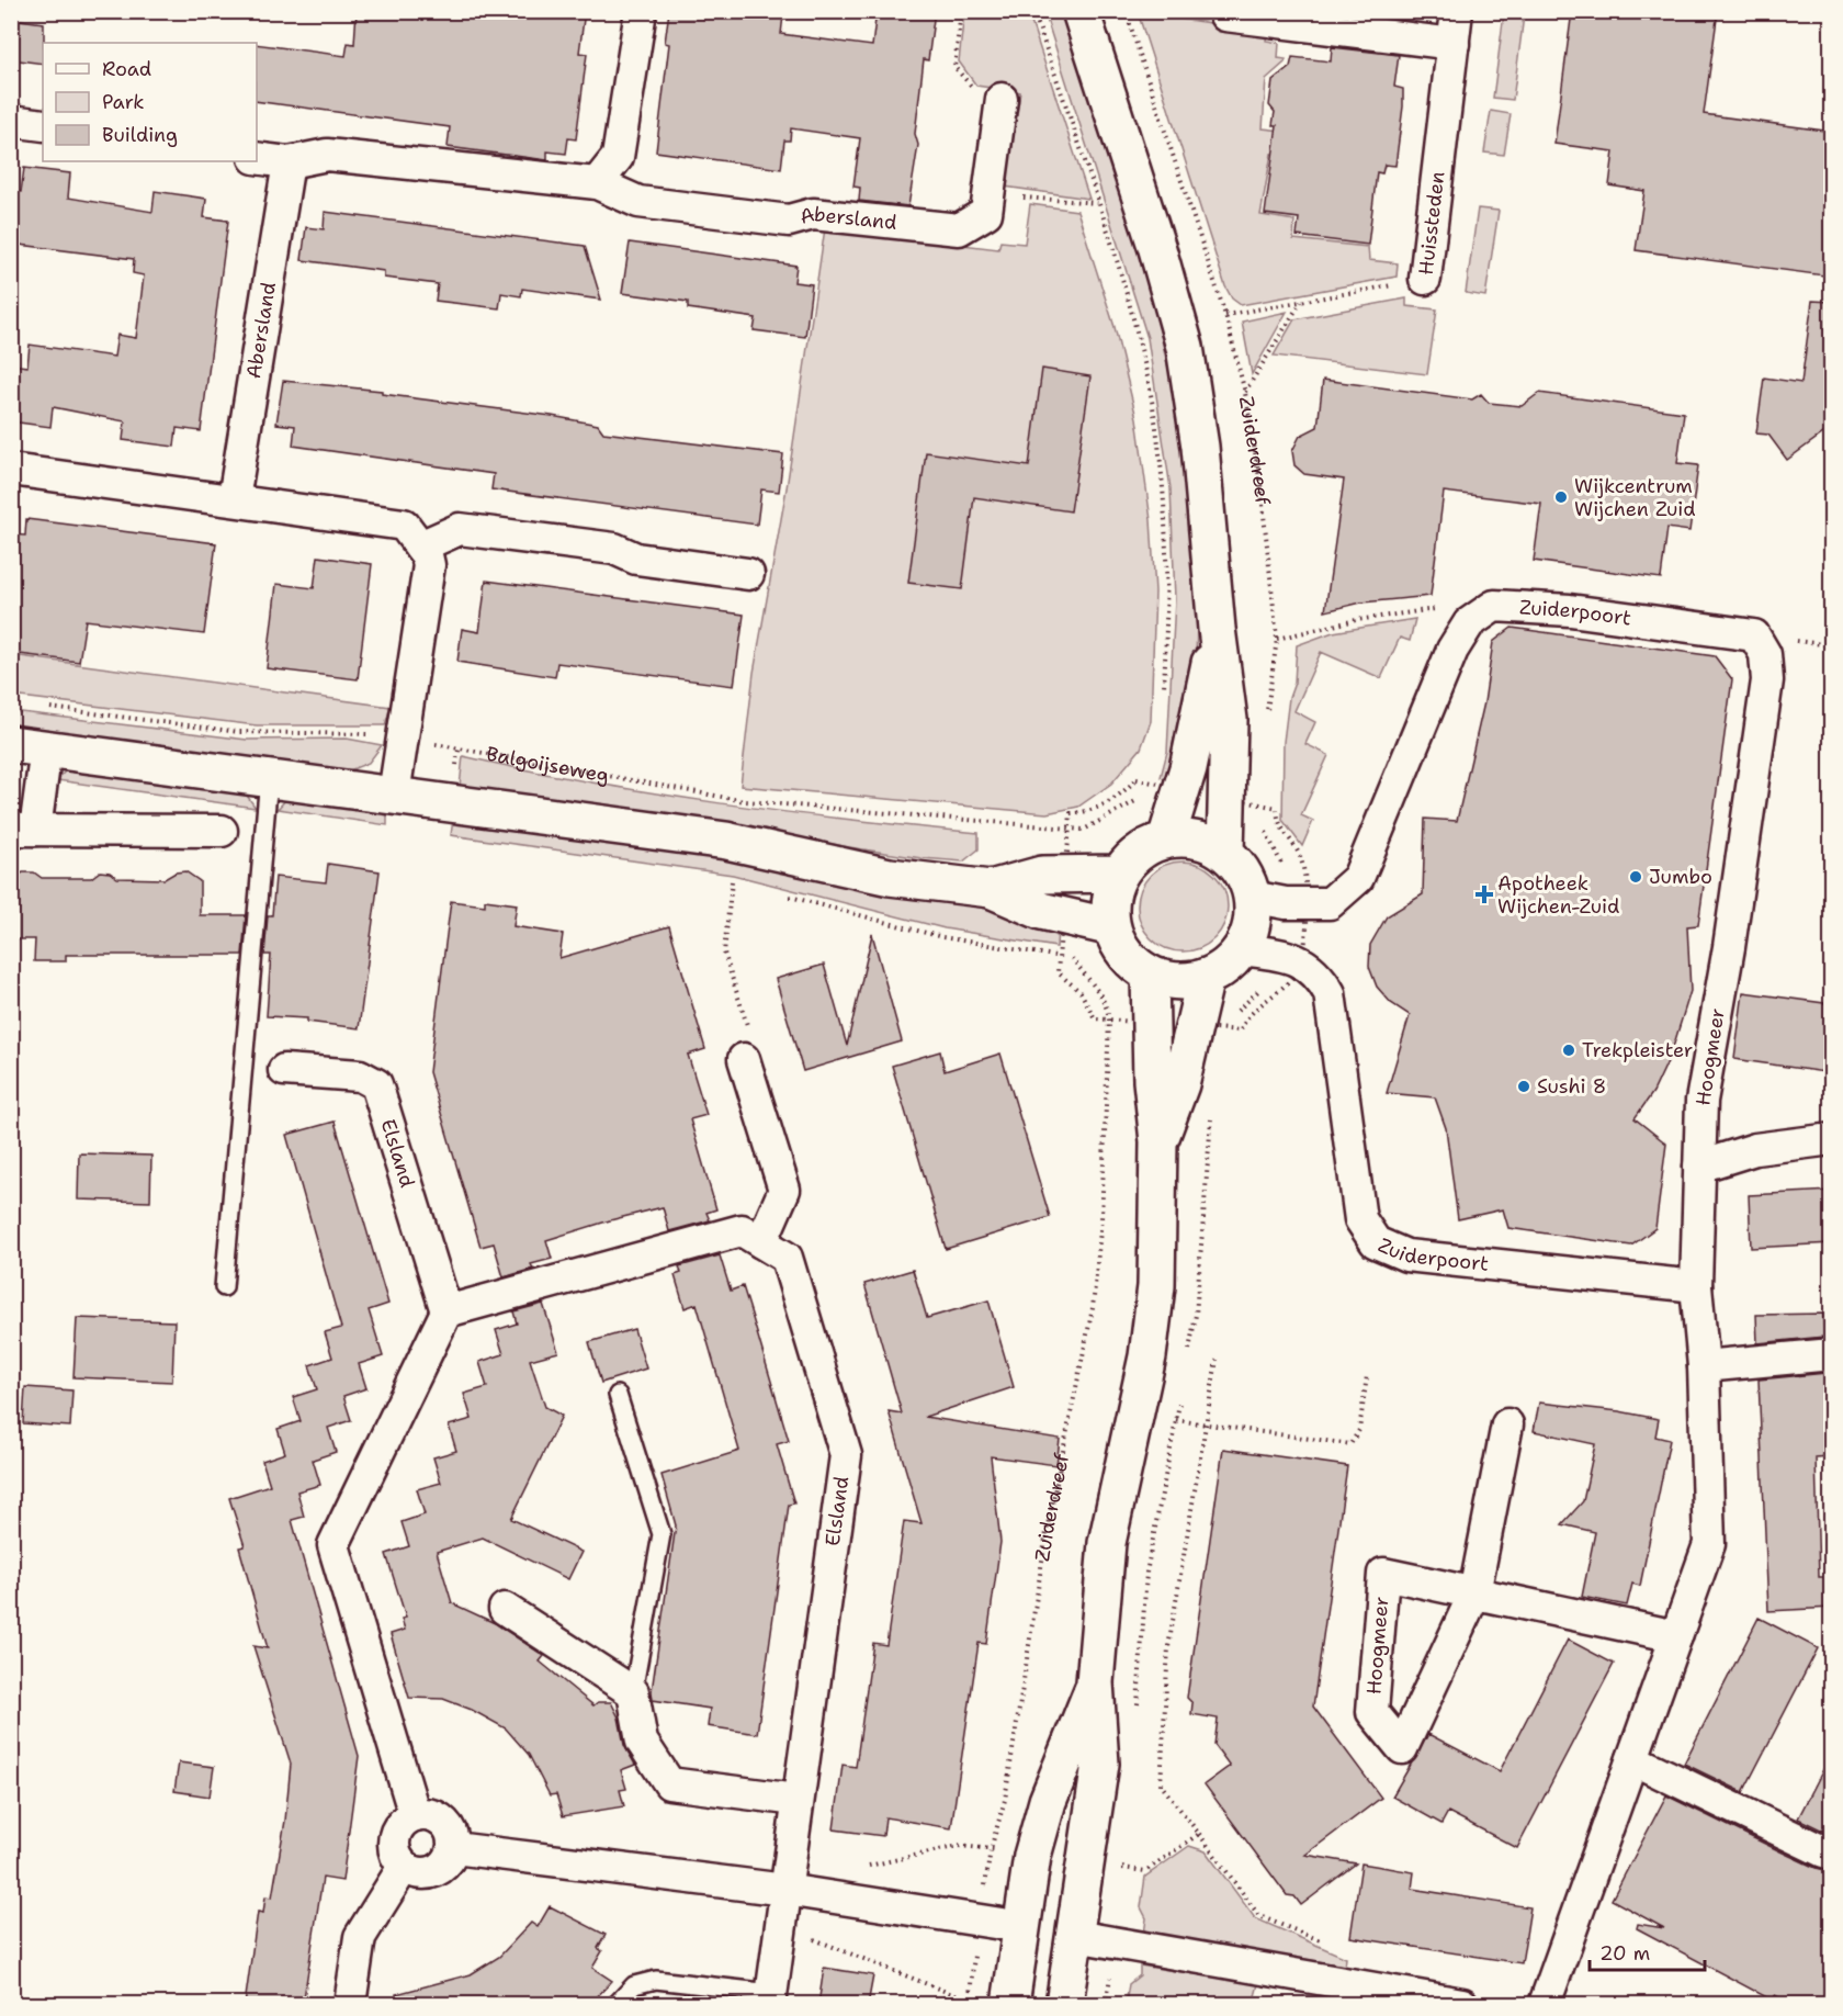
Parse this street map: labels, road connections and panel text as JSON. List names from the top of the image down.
{
  "streets": {
    "street": [
      "Huissteden",
      "Abersland",
      "Zuiderpoort",
      "Hoogmeer",
      "Elsland"
    ],
    "path": ["Zuiderdreef", "Balgoijseweg"]
  },
  "crossings": [
    ["Huissteden", "Zuiderdreef"],
    ["Zuiderpoort", "Hoogmeer"]
  ],
  "places": {
    "other": [
      "Wijkcentrum Wijchen Zuid",
      "Jumbo",
      "Trekpleister",
      "Sushi 8"
    ],
    "health": ["Apotheek Wijchen-Zuid"]
  },
  "legend": ["Road", "Park", "Building"],
  "scale_bar": "20 m"
}
